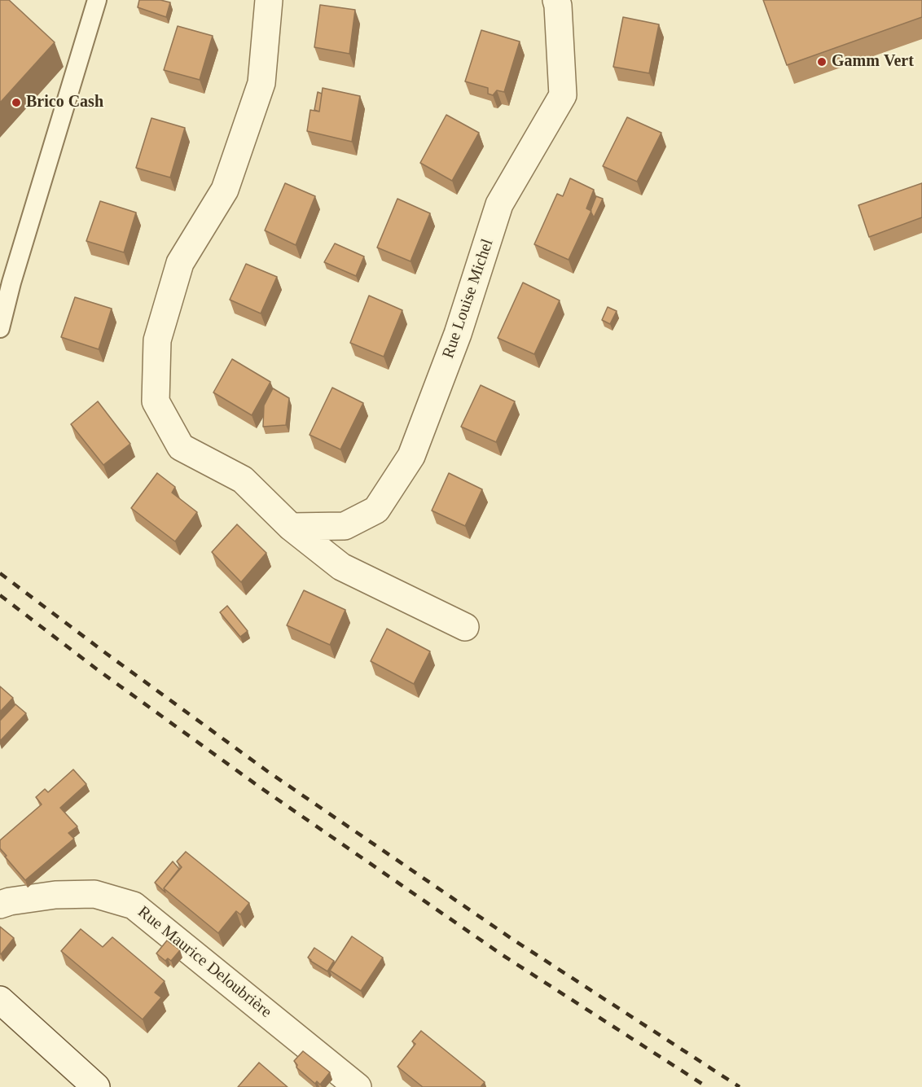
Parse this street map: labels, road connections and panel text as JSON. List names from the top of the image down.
{
  "streets": {
    "street": ["Rue Louise Michel", "Rue Maurice Deloubrière"]
  },
  "places": ["Gamm Vert", "Brico Cash"]
}
